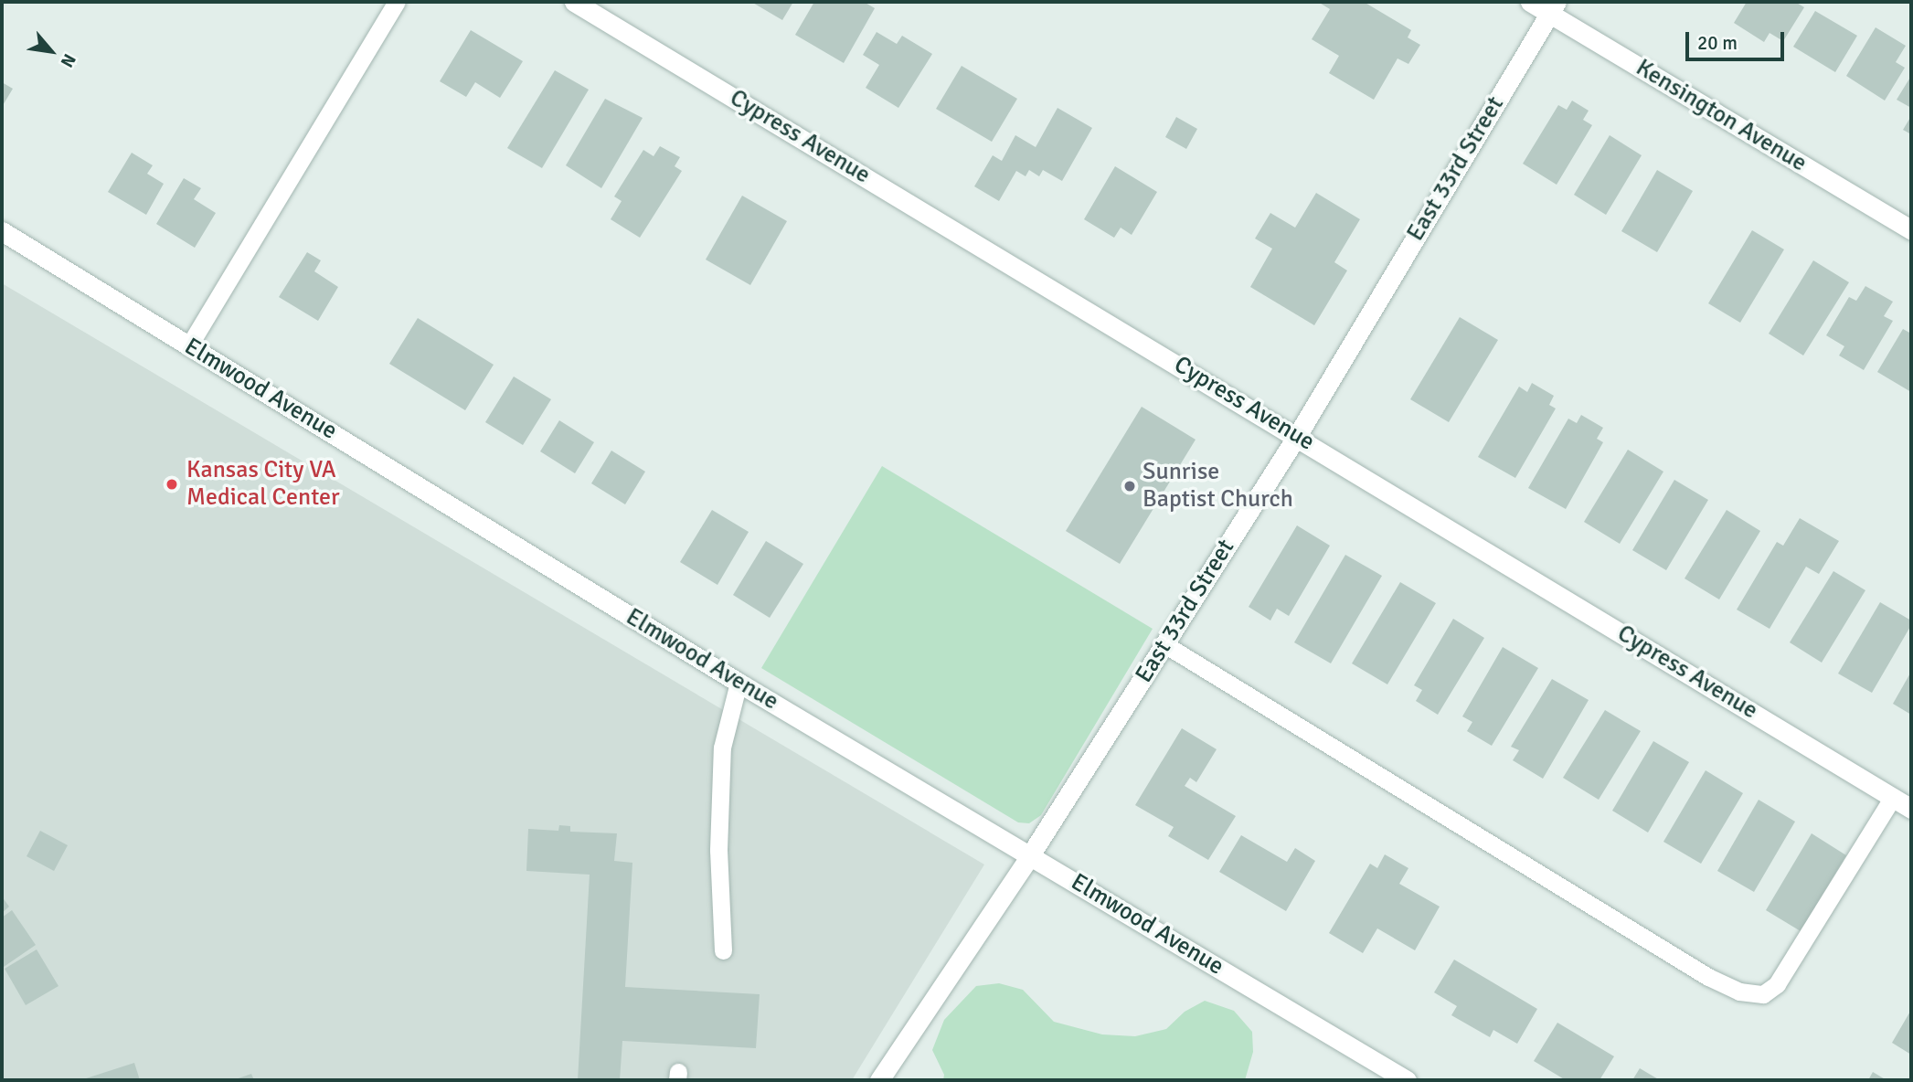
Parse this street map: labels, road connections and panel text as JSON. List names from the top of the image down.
{
  "streets": {
    "street": [
      "Kensington Avenue",
      "Cypress Avenue",
      "East 33rd Street",
      "Elmwood Avenue"
    ]
  },
  "crossings": [
    ["Kensington Avenue", "East 33rd Street"],
    ["Cypress Avenue", "East 33rd Street"],
    ["East 33rd Street", "Elmwood Avenue"]
  ],
  "places": ["Kansas City VA Medical Center", "Sunrise Baptist Church"],
  "scale_bar": "20 m",
  "north": "bottom right"
}
